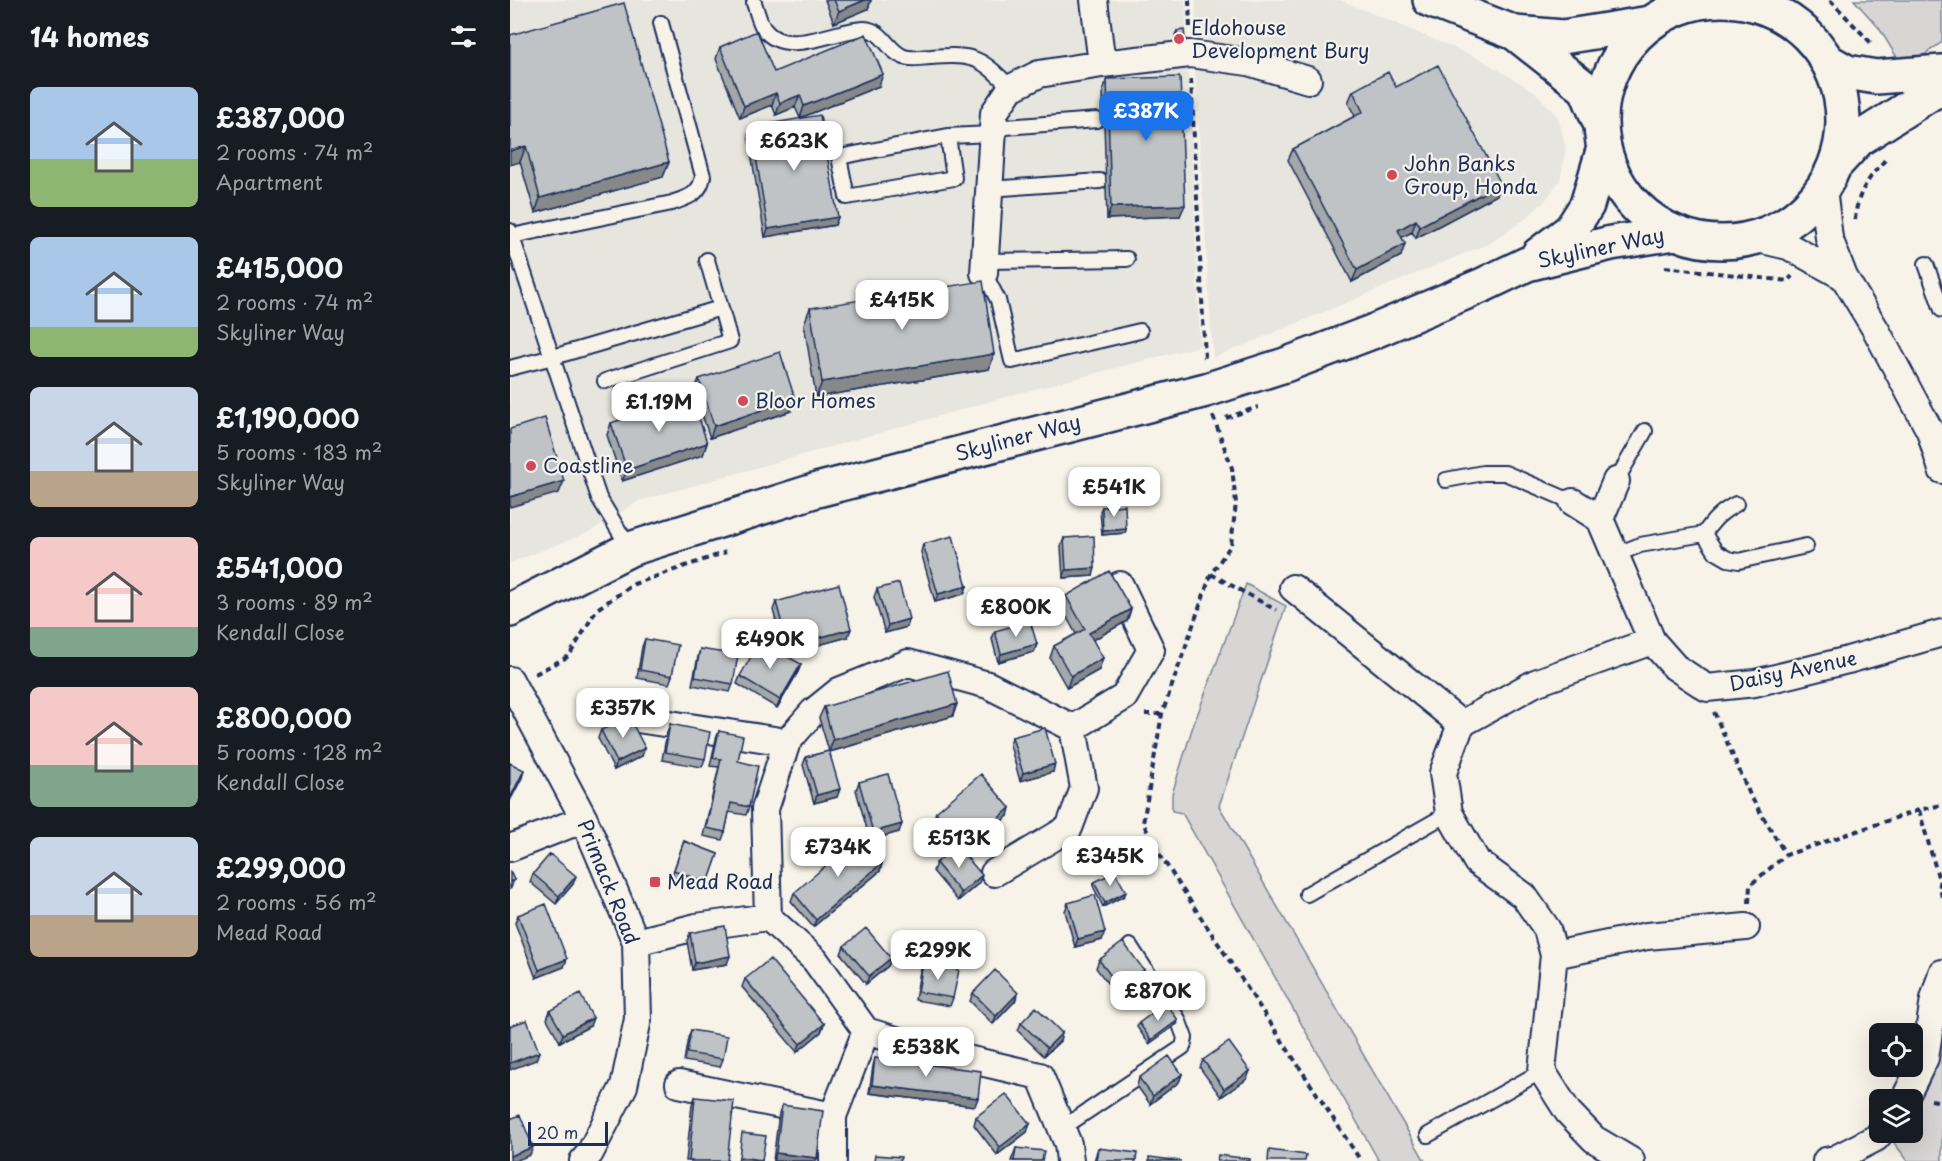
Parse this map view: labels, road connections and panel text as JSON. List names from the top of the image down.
{
  "streets": {
    "street": ["Skyliner Way", "Daisy Avenue", "Primack Road"]
  },
  "places": {
    "other": [
      "Eldohouse Development Bury",
      "John Banks Group, Honda",
      "Bloor Homes",
      "Coastline"
    ],
    "transit": ["Mead Road"]
  },
  "scale_bar": "20 m",
  "page": {
    "heading": "14 homes",
    "list": [
      {
        "name": "£387,000",
        "note": "2 rooms · 74 m² · Apartment"
      },
      {
        "name": "£415,000",
        "note": "2 rooms · 74 m² · Skyliner Way"
      },
      {
        "name": "£1,190,000",
        "note": "5 rooms · 183 m² · Skyliner Way"
      },
      {
        "name": "£541,000",
        "note": "3 rooms · 89 m² · Kendall Close"
      },
      {
        "name": "£800,000",
        "note": "5 rooms · 128 m² · Kendall Close"
      },
      {
        "name": "£299,000",
        "note": "2 rooms · 56 m² · Mead Road"
      }
    ],
    "price": [
      "£387K",
      "£623K",
      "£415K",
      "£1.19M",
      "£541K",
      "£800K",
      "£490K",
      "£357K",
      "£513K",
      "£734K",
      "£345K",
      "£299K",
      "£870K",
      "£538K"
    ],
    "scale": "20 m"
  }
}
